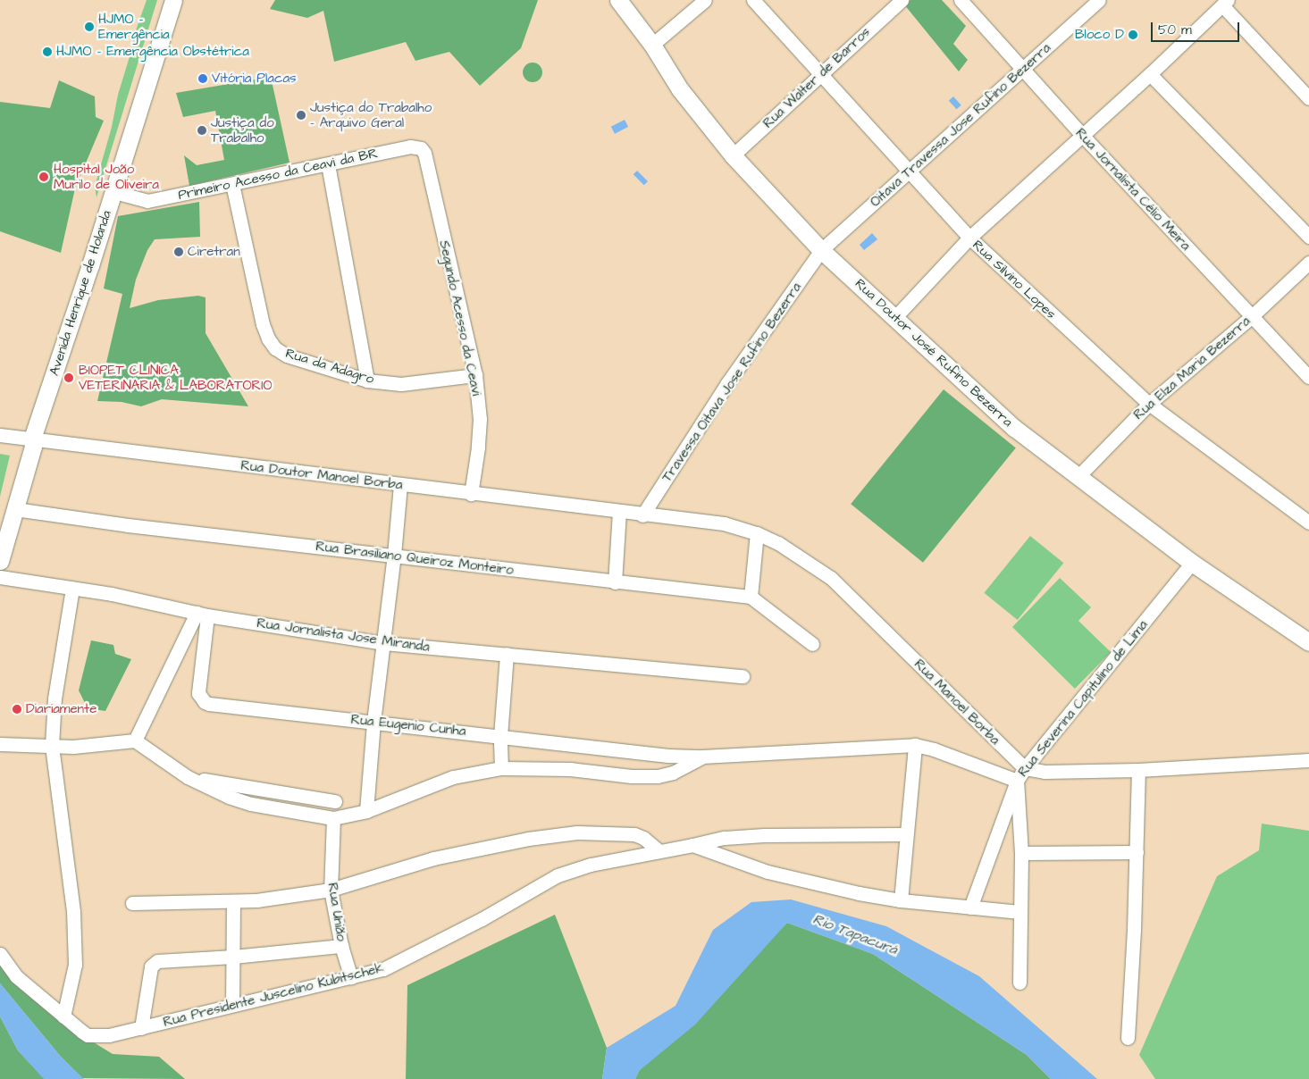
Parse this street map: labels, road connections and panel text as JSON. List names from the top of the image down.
{
  "streets": {
    "main road": ["Avenida Henrique de Holanda", "Rua Doutor José Rufino Bezerra"],
    "street": [
      "Rua Walter de Barros",
      "Oitava Travessa Jose Rufino Bezerra",
      "Primeiro Acesso da Ceavi da BR",
      "Rua Jornalista Célio Meira",
      "Rua Silvino Lopes",
      "Segundo Acesso da Ceavi",
      "Rua da Adagro",
      "Rua Elza Maria Bezerra",
      "Travessa Oitava Jose Rufino Bezerra",
      "Rua Doutor Manoel Borba",
      "Rua Brasiliano Queiroz Monteiro",
      "Rua Jornalista Jose Miranda",
      "Rua Severina Capitulino de Lima",
      "Rua Manoel Borba",
      "Rua Eugenio Cunha",
      "Rua União",
      "Rua Presidente Juscelino Kubitschek"
    ]
  },
  "crossings": [
    ["Rua Walter de Barros", "Rua Silvino Lopes"],
    ["Rua Walter de Barros", "Rua Doutor José Rufino Bezerra"],
    ["Oitava Travessa Jose Rufino Bezerra", "Rua Jornalista Célio Meira"],
    ["Oitava Travessa Jose Rufino Bezerra", "Rua Silvino Lopes"],
    ["Oitava Travessa Jose Rufino Bezerra", "Rua Doutor José Rufino Bezerra"],
    ["Oitava Travessa Jose Rufino Bezerra", "Travessa Oitava Jose Rufino Bezerra"],
    ["Primeiro Acesso da Ceavi da BR", "Avenida Henrique de Holanda"],
    ["Primeiro Acesso da Ceavi da BR", "Segundo Acesso da Ceavi"],
    ["Primeiro Acesso da Ceavi da BR", "Rua da Adagro"],
    ["Rua Jornalista Célio Meira", "Rua Elza Maria Bezerra"],
    ["Rua Silvino Lopes", "Rua Elza Maria Bezerra"],
    ["Avenida Henrique de Holanda", "Rua Doutor Manoel Borba"],
    ["Avenida Henrique de Holanda", "Rua Brasiliano Queiroz Monteiro"],
    ["Segundo Acesso da Ceavi", "Rua da Adagro"],
    ["Segundo Acesso da Ceavi", "Rua Doutor Manoel Borba"],
    ["Rua Doutor José Rufino Bezerra", "Rua Elza Maria Bezerra"],
    ["Rua Doutor José Rufino Bezerra", "Travessa Oitava Jose Rufino Bezerra"],
    ["Rua Doutor José Rufino Bezerra", "Rua Severina Capitulino de Lima"],
    ["Travessa Oitava Jose Rufino Bezerra", "Rua Doutor Manoel Borba"],
    ["Travessa Oitava Jose Rufino Bezerra", "Rua Manoel Borba"],
    ["Rua Doutor Manoel Borba", "Rua Manoel Borba"],
    ["Rua Jornalista Jose Miranda", "Rua Eugenio Cunha"],
    ["Rua Severina Capitulino de Lima", "Rua Manoel Borba"],
    ["Rua Severina Capitulino de Lima", "Rua Eugenio Cunha"],
    ["Rua União", "Rua Presidente Juscelino Kubitschek"]
  ],
  "water": ["Rio Tapacurá"],
  "places": [
    "HJMO - Emergência",
    "Bloco D",
    "HJMO - Emergência Obstétrica",
    "Vitória Placas",
    "Justiça do Trabalho - Arquivo Geral",
    "Justiça do Trabalho",
    "Hospital João Murilo de Oliveira",
    "Ciretran",
    "BIOPET CLINICA VETERINARIA & LABORATORIO",
    "Diariamente"
  ],
  "scale_bar": "50 m"
}
